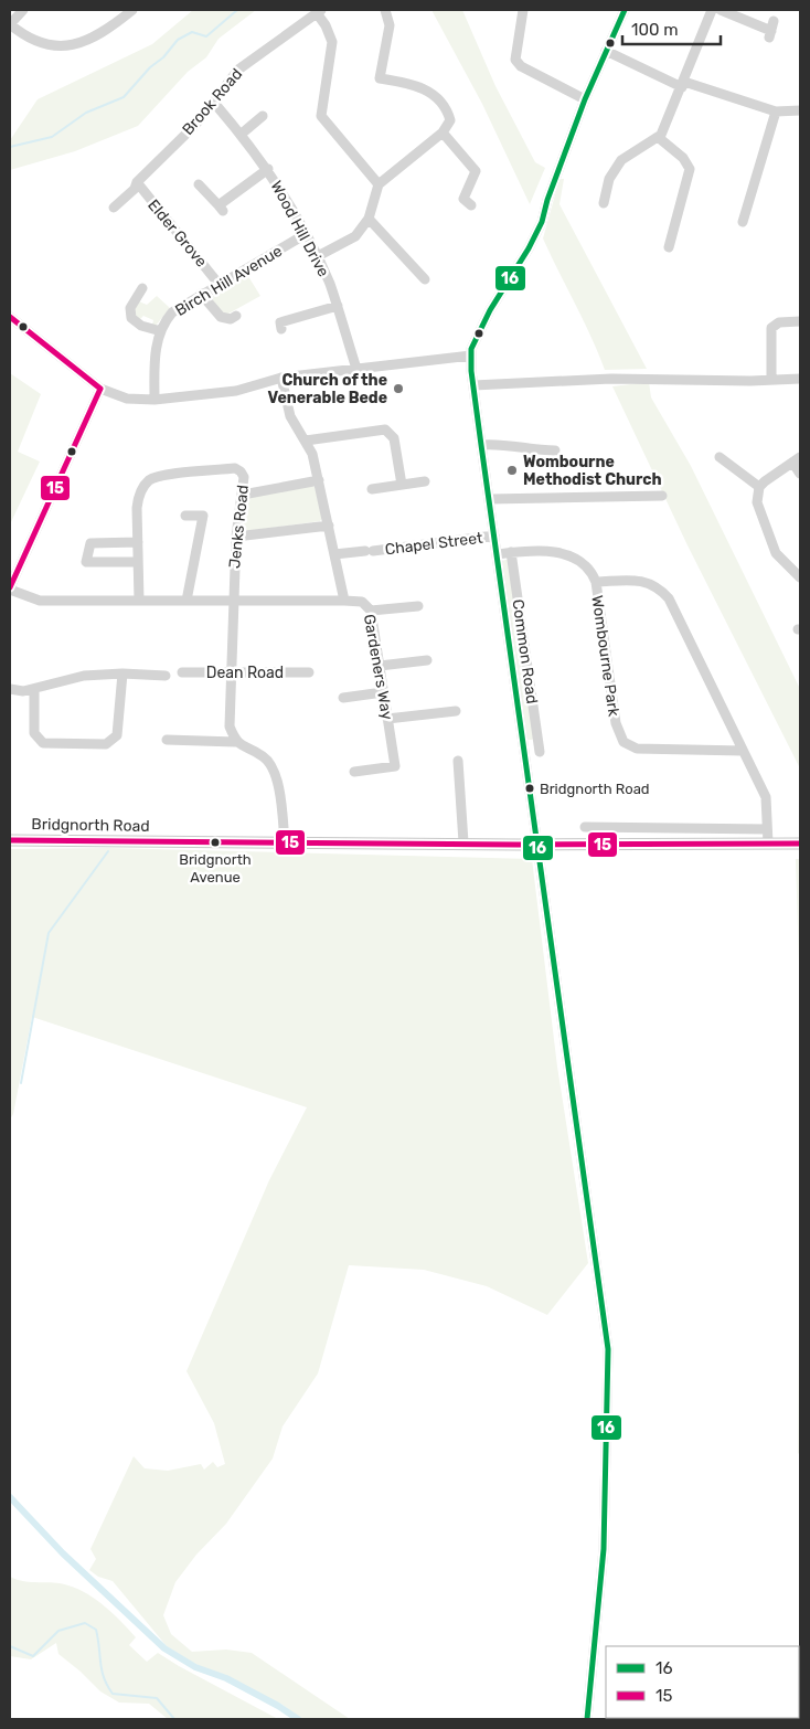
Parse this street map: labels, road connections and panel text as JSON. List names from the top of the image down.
{
  "streets": {
    "main road": ["Bridgnorth Road"],
    "street": [
      "Brook Road",
      "Wood Hill Drive",
      "Elder Grove",
      "Birch Hill Avenue",
      "Jenks Road",
      "Chapel Street",
      "Common Road",
      "Wombourne Park",
      "Gardeners Way",
      "Dean Road"
    ]
  },
  "crossings": [
    ["Brook Road", "Wood Hill Drive"],
    ["Brook Road", "Elder Grove"],
    ["Wood Hill Drive", "Birch Hill Avenue"],
    ["Elder Grove", "Birch Hill Avenue"],
    ["Chapel Street", "Common Road"],
    ["Chapel Street", "Gardeners Way"],
    ["Common Road", "Wombourne Park"],
    ["Common Road", "Bridgnorth Road"],
    ["Wombourne Park", "Bridgnorth Road"]
  ],
  "places": [
    "Church of the Venerable Bede",
    "Wombourne Methodist Church",
    "Bridgnorth Road",
    "Bridgnorth Avenue"
  ],
  "lines": ["transit line 16", "transit line 15"],
  "legend": ["16", "15"],
  "scale_bar": "100 m"
}
